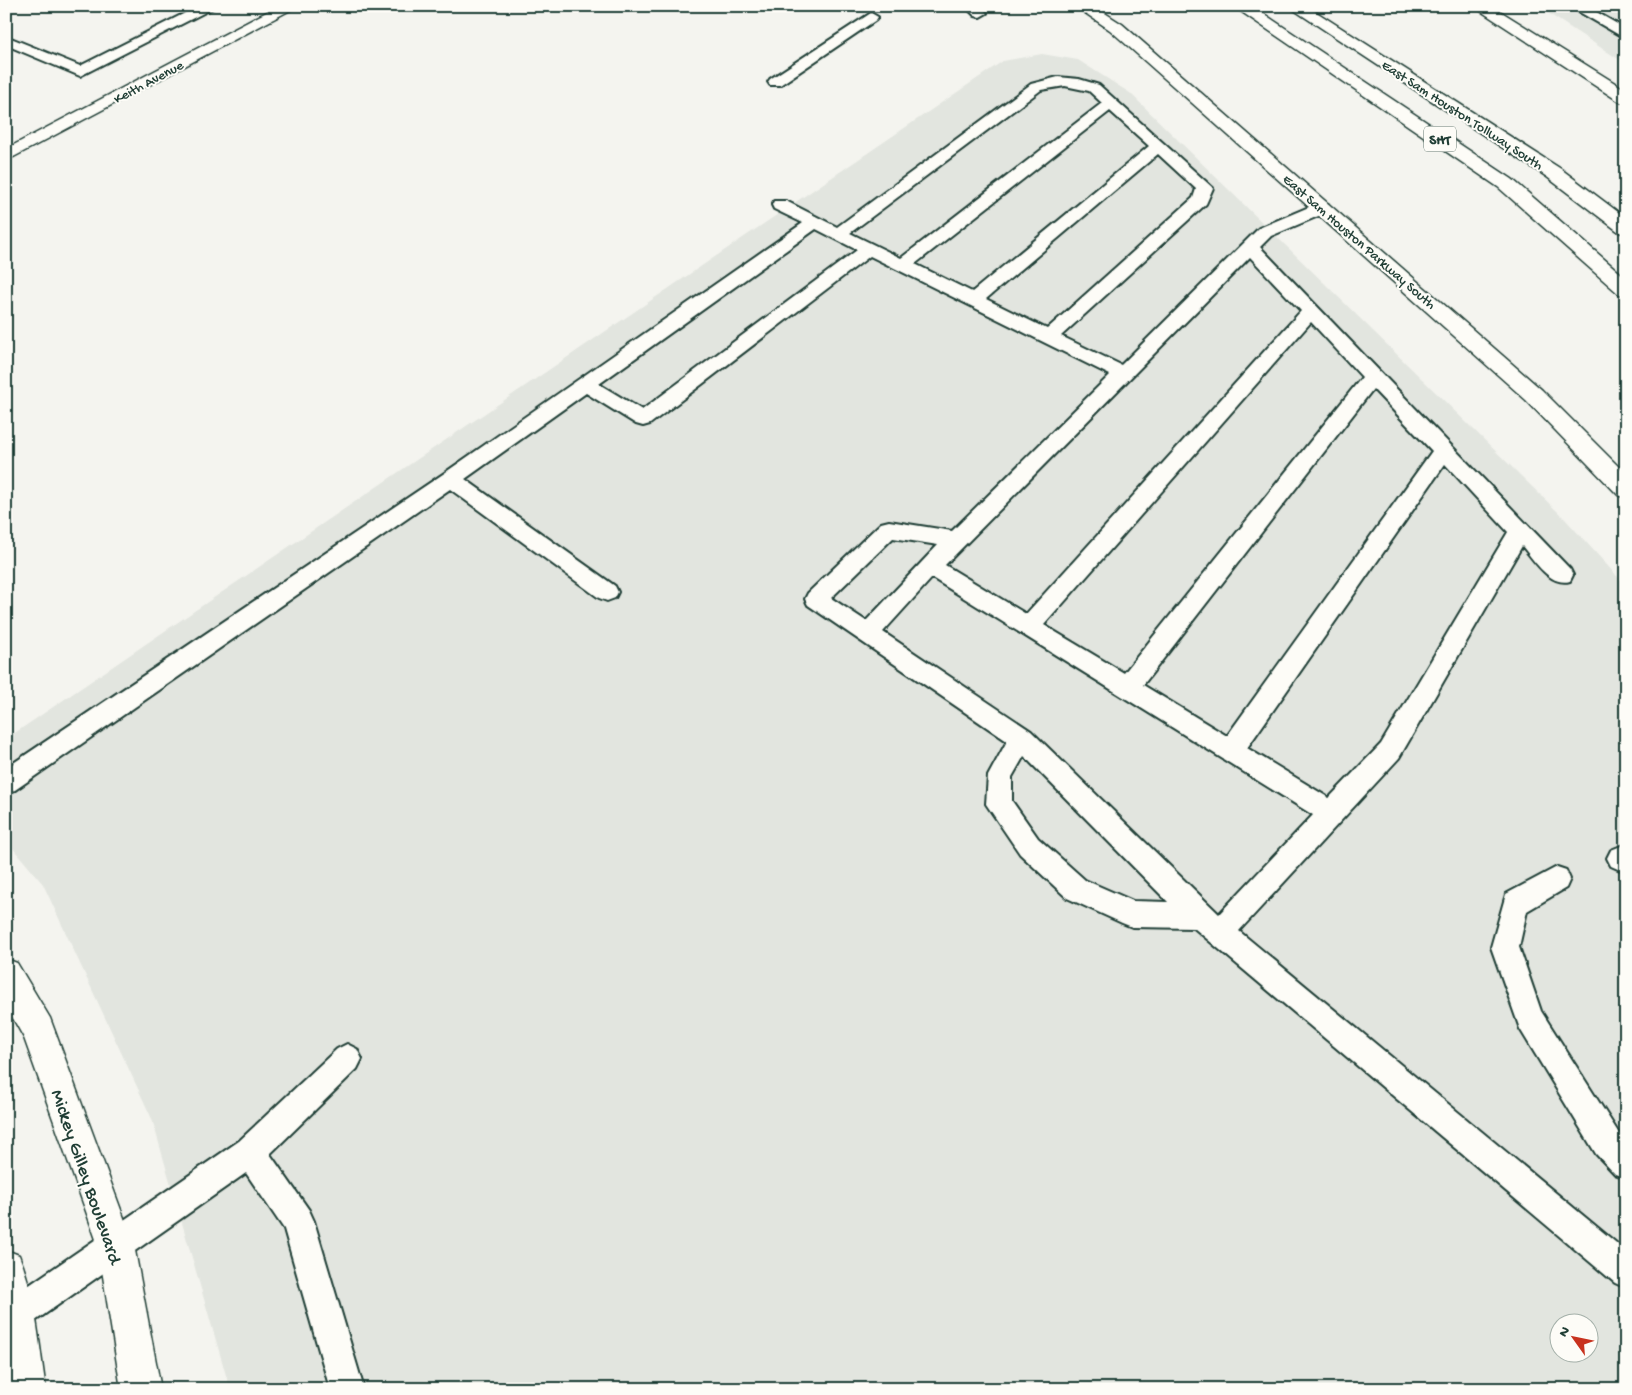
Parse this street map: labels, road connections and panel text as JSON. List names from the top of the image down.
{
  "streets": {
    "main road": [
      "Keith Avenue",
      "East Sam Houston Tollway South",
      "SHT",
      "East Sam Houston Parkway South",
      "Mickey Gilley Boulevard"
    ]
  },
  "north": "top left"
}
